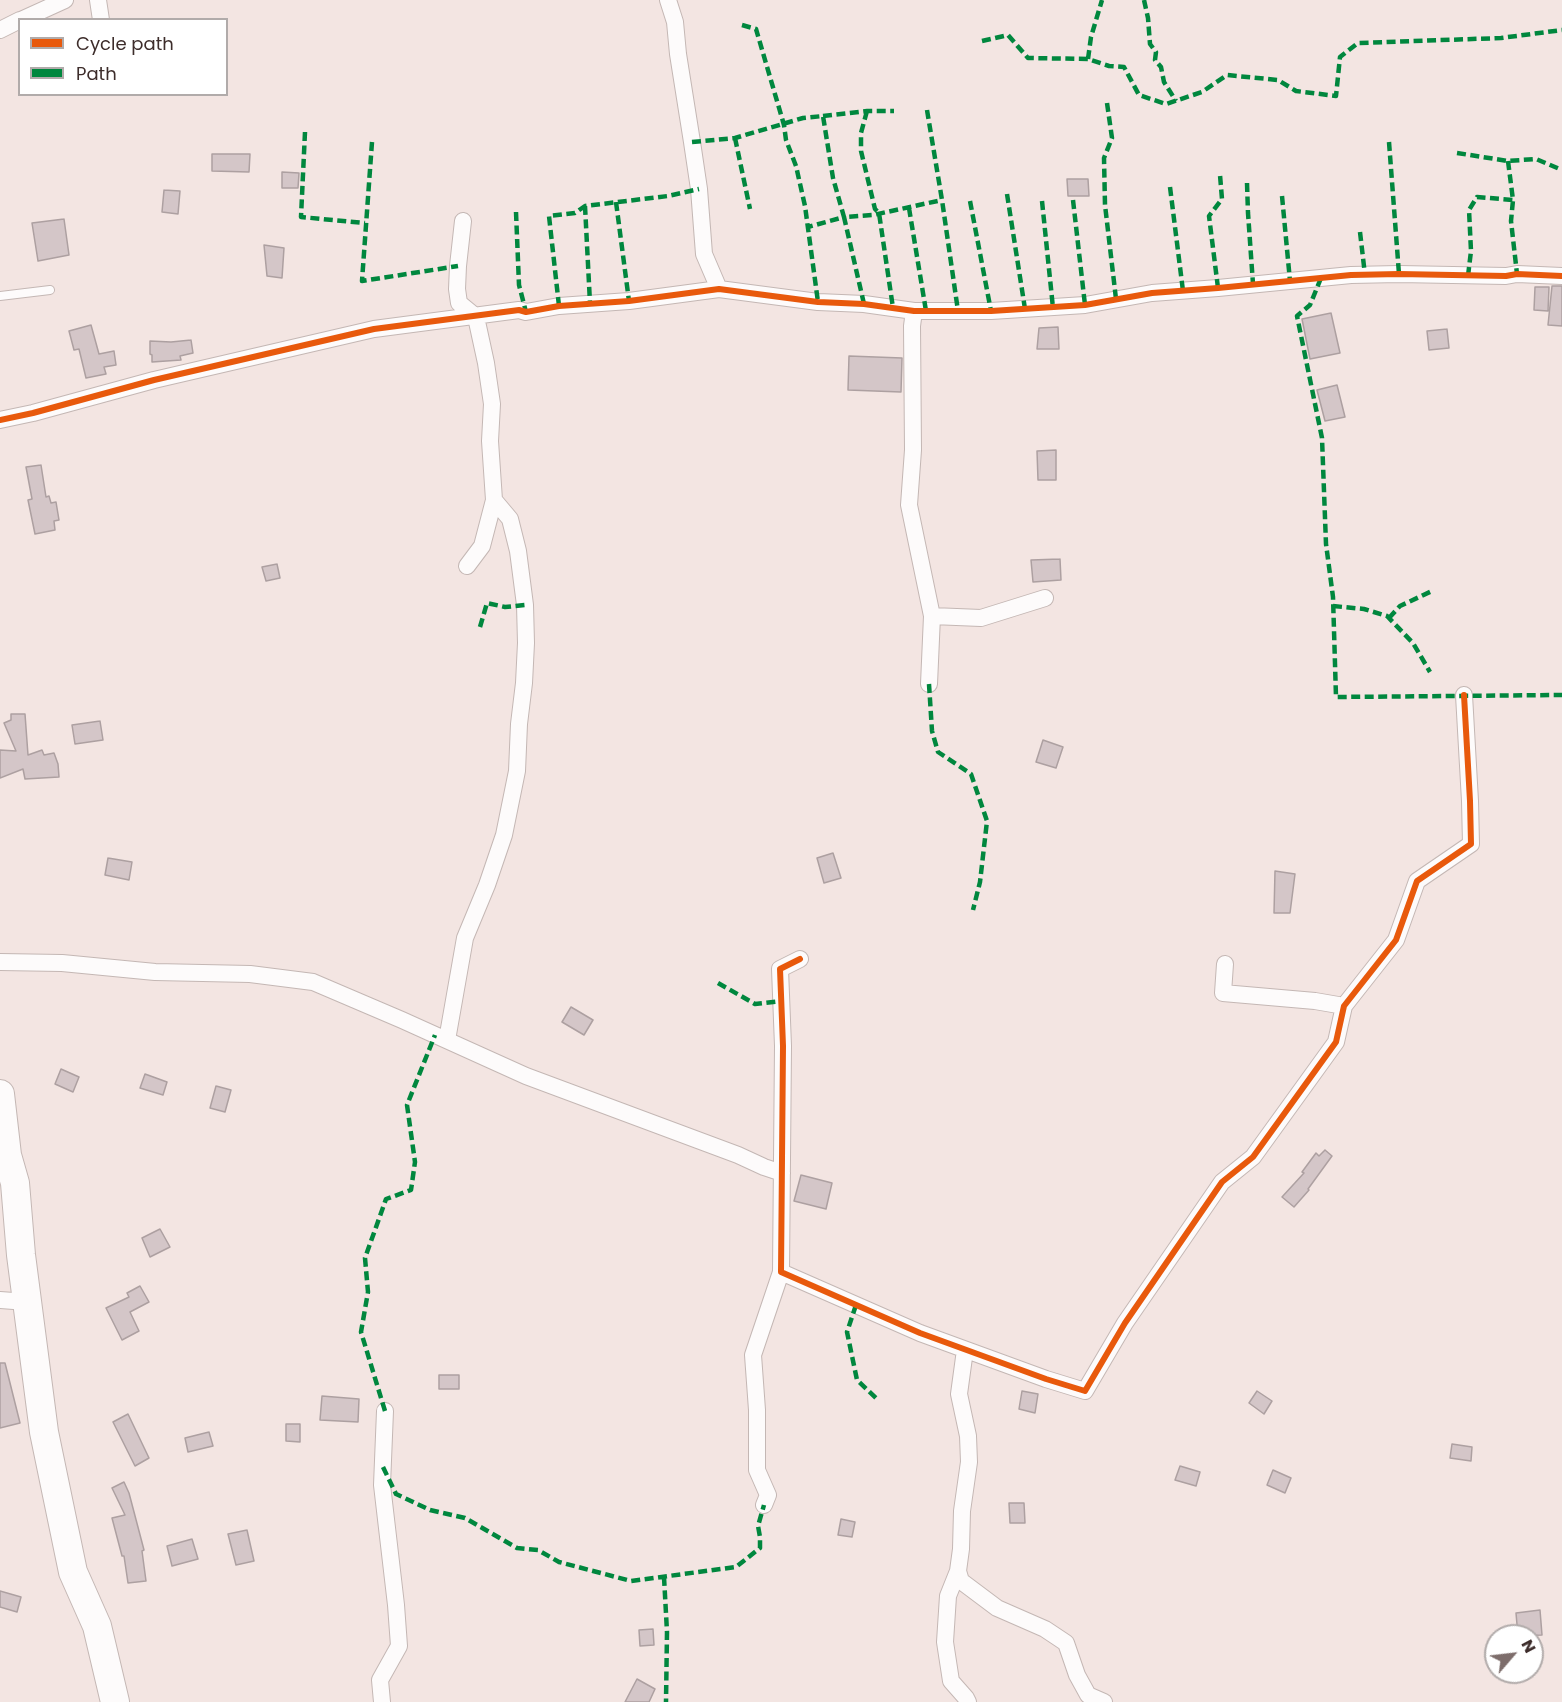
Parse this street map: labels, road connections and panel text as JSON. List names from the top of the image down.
{
  "legend": ["Cycle path", "Path"],
  "north": "top right"
}
